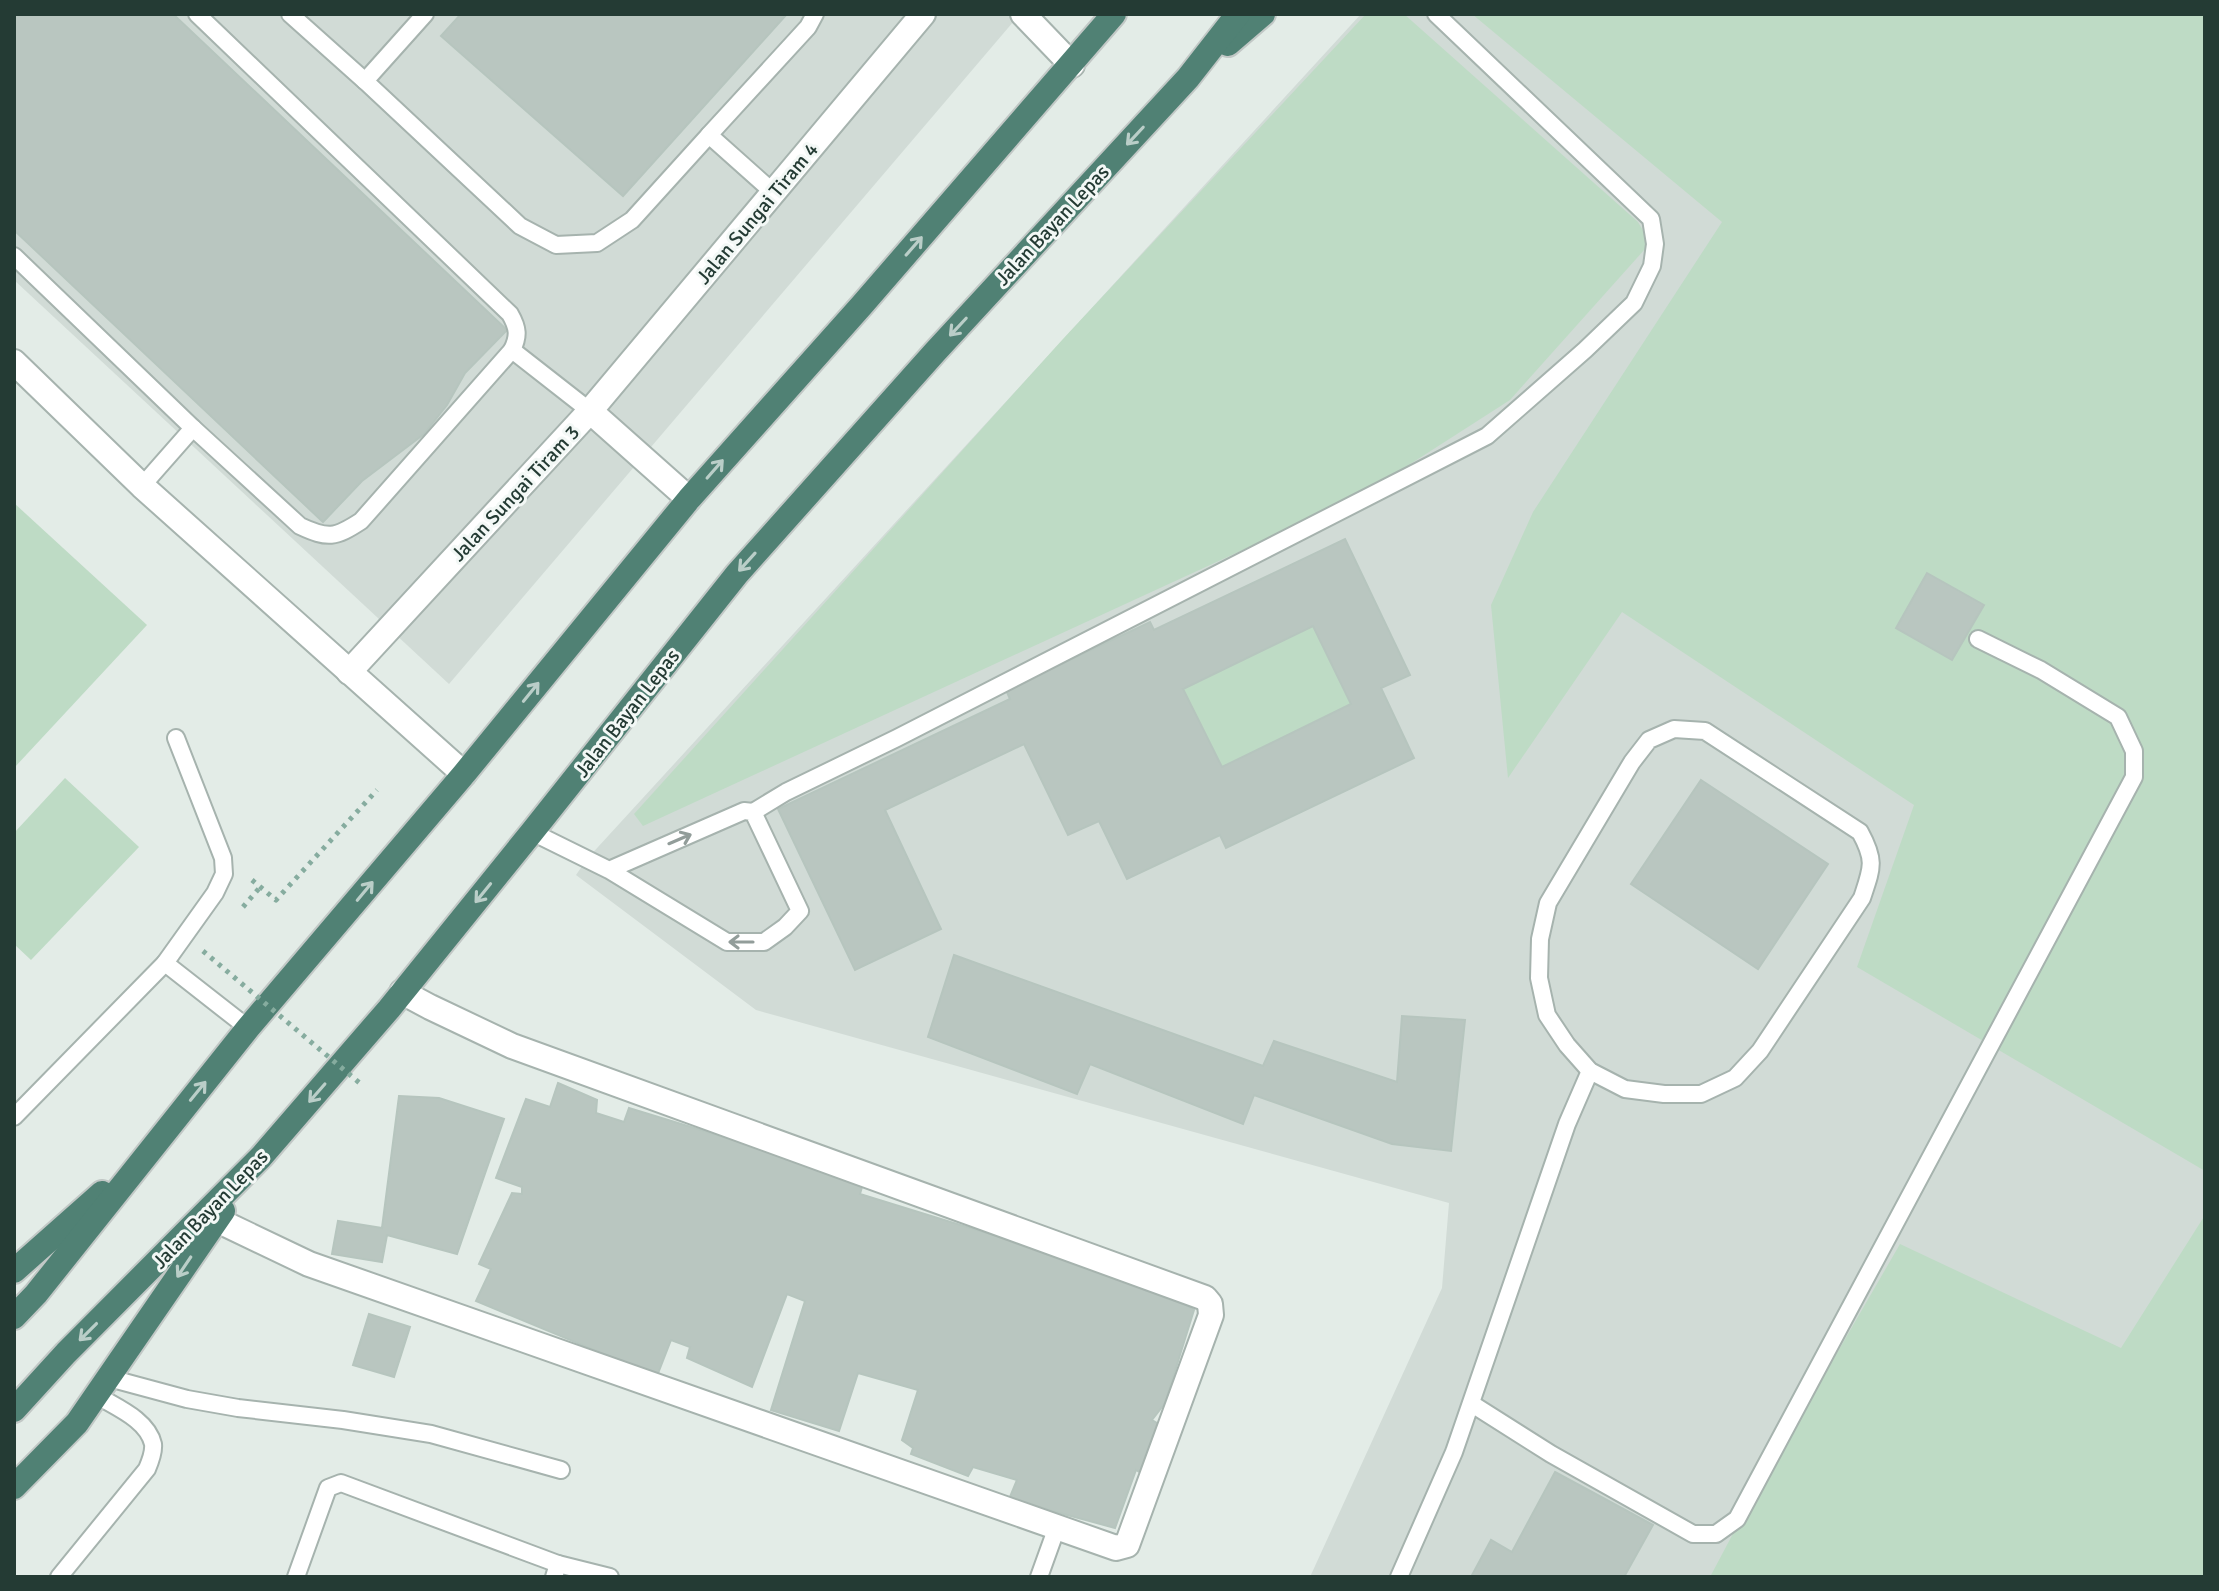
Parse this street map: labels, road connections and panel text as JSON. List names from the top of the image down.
{
  "streets": {
    "highway": ["Jalan Bayan Lepas"],
    "street": ["Jalan Sungai Tiram 4", "Jalan Sungai Tiram 3"]
  },
  "crossings": [
    ["Jalan Sungai Tiram 4", "Jalan Sungai Tiram 3"]
  ]
}
